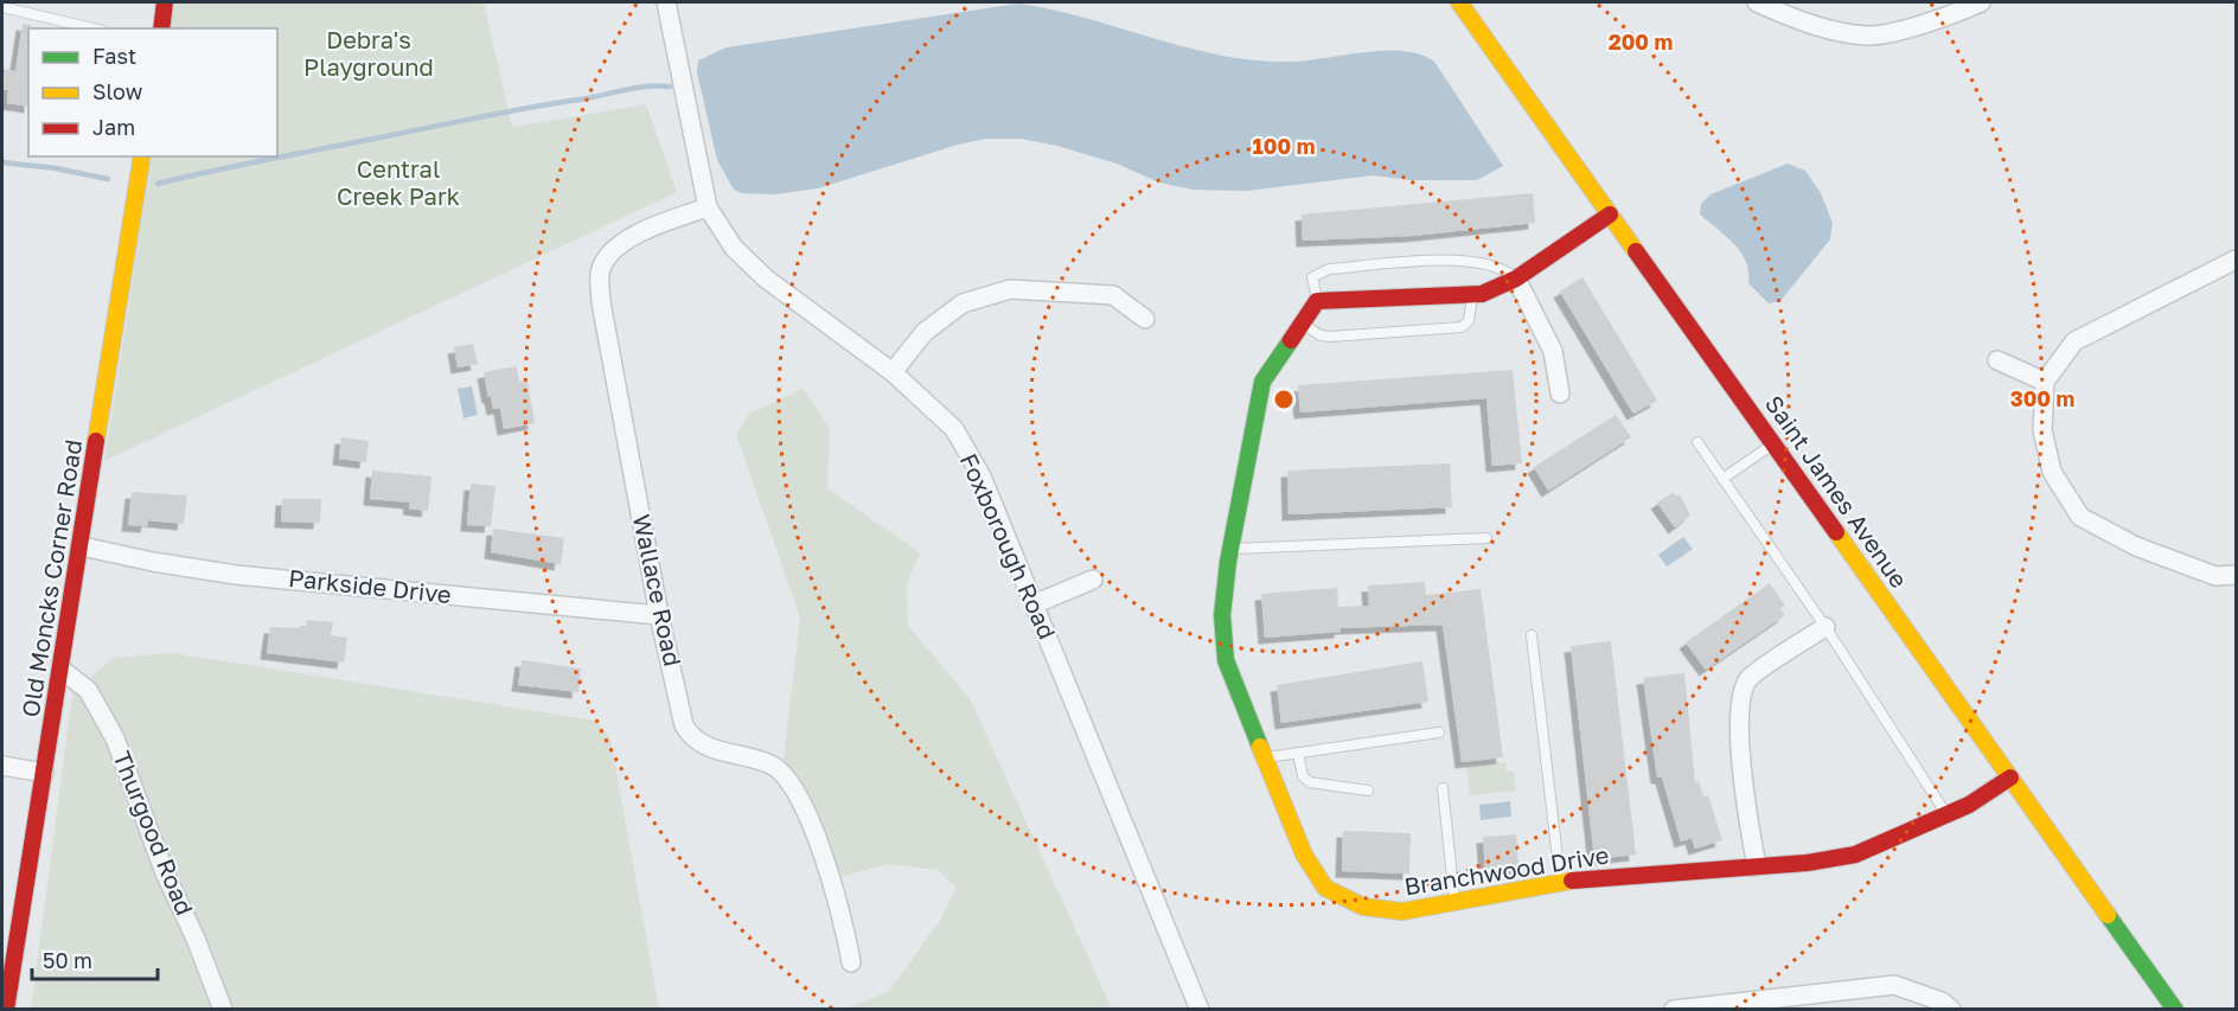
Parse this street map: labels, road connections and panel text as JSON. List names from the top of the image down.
{
  "streets": {
    "street": [
      "Saint James Avenue",
      "Foxborough Road",
      "Old Moncks Corner Road",
      "Parkside Drive",
      "Wallace Road",
      "Thurgood Road",
      "Branchwood Drive"
    ]
  },
  "crossings": [
    ["Saint James Avenue", "Branchwood Drive"],
    ["Foxborough Road", "Wallace Road"],
    ["Old Moncks Corner Road", "Parkside Drive"],
    ["Old Moncks Corner Road", "Thurgood Road"],
    ["Parkside Drive", "Wallace Road"]
  ],
  "parks": ["Debra's Playground", "Central Creek Park"],
  "legend": ["Fast", "Slow", "Jam"],
  "scale_bar": "50 m",
  "rings": ["200 m", "100 m", "300 m"]
}
